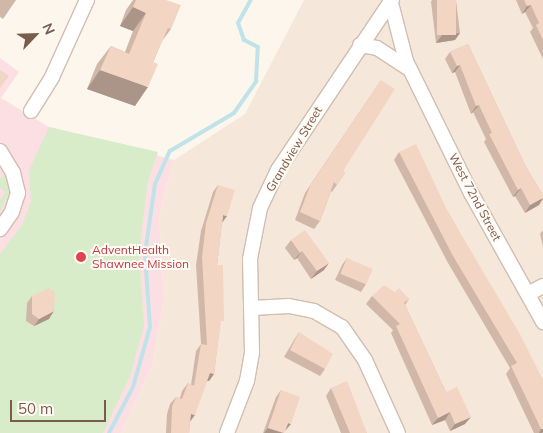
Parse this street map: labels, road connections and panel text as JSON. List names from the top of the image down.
{
  "streets": {
    "street": ["Grandview Street", "West 72nd Street"]
  },
  "crossings": [
    ["Grandview Street", "West 72nd Street"]
  ],
  "places": ["AdventHealth Shawnee Mission"],
  "scale_bar": "50 m",
  "north": "top right"
}
